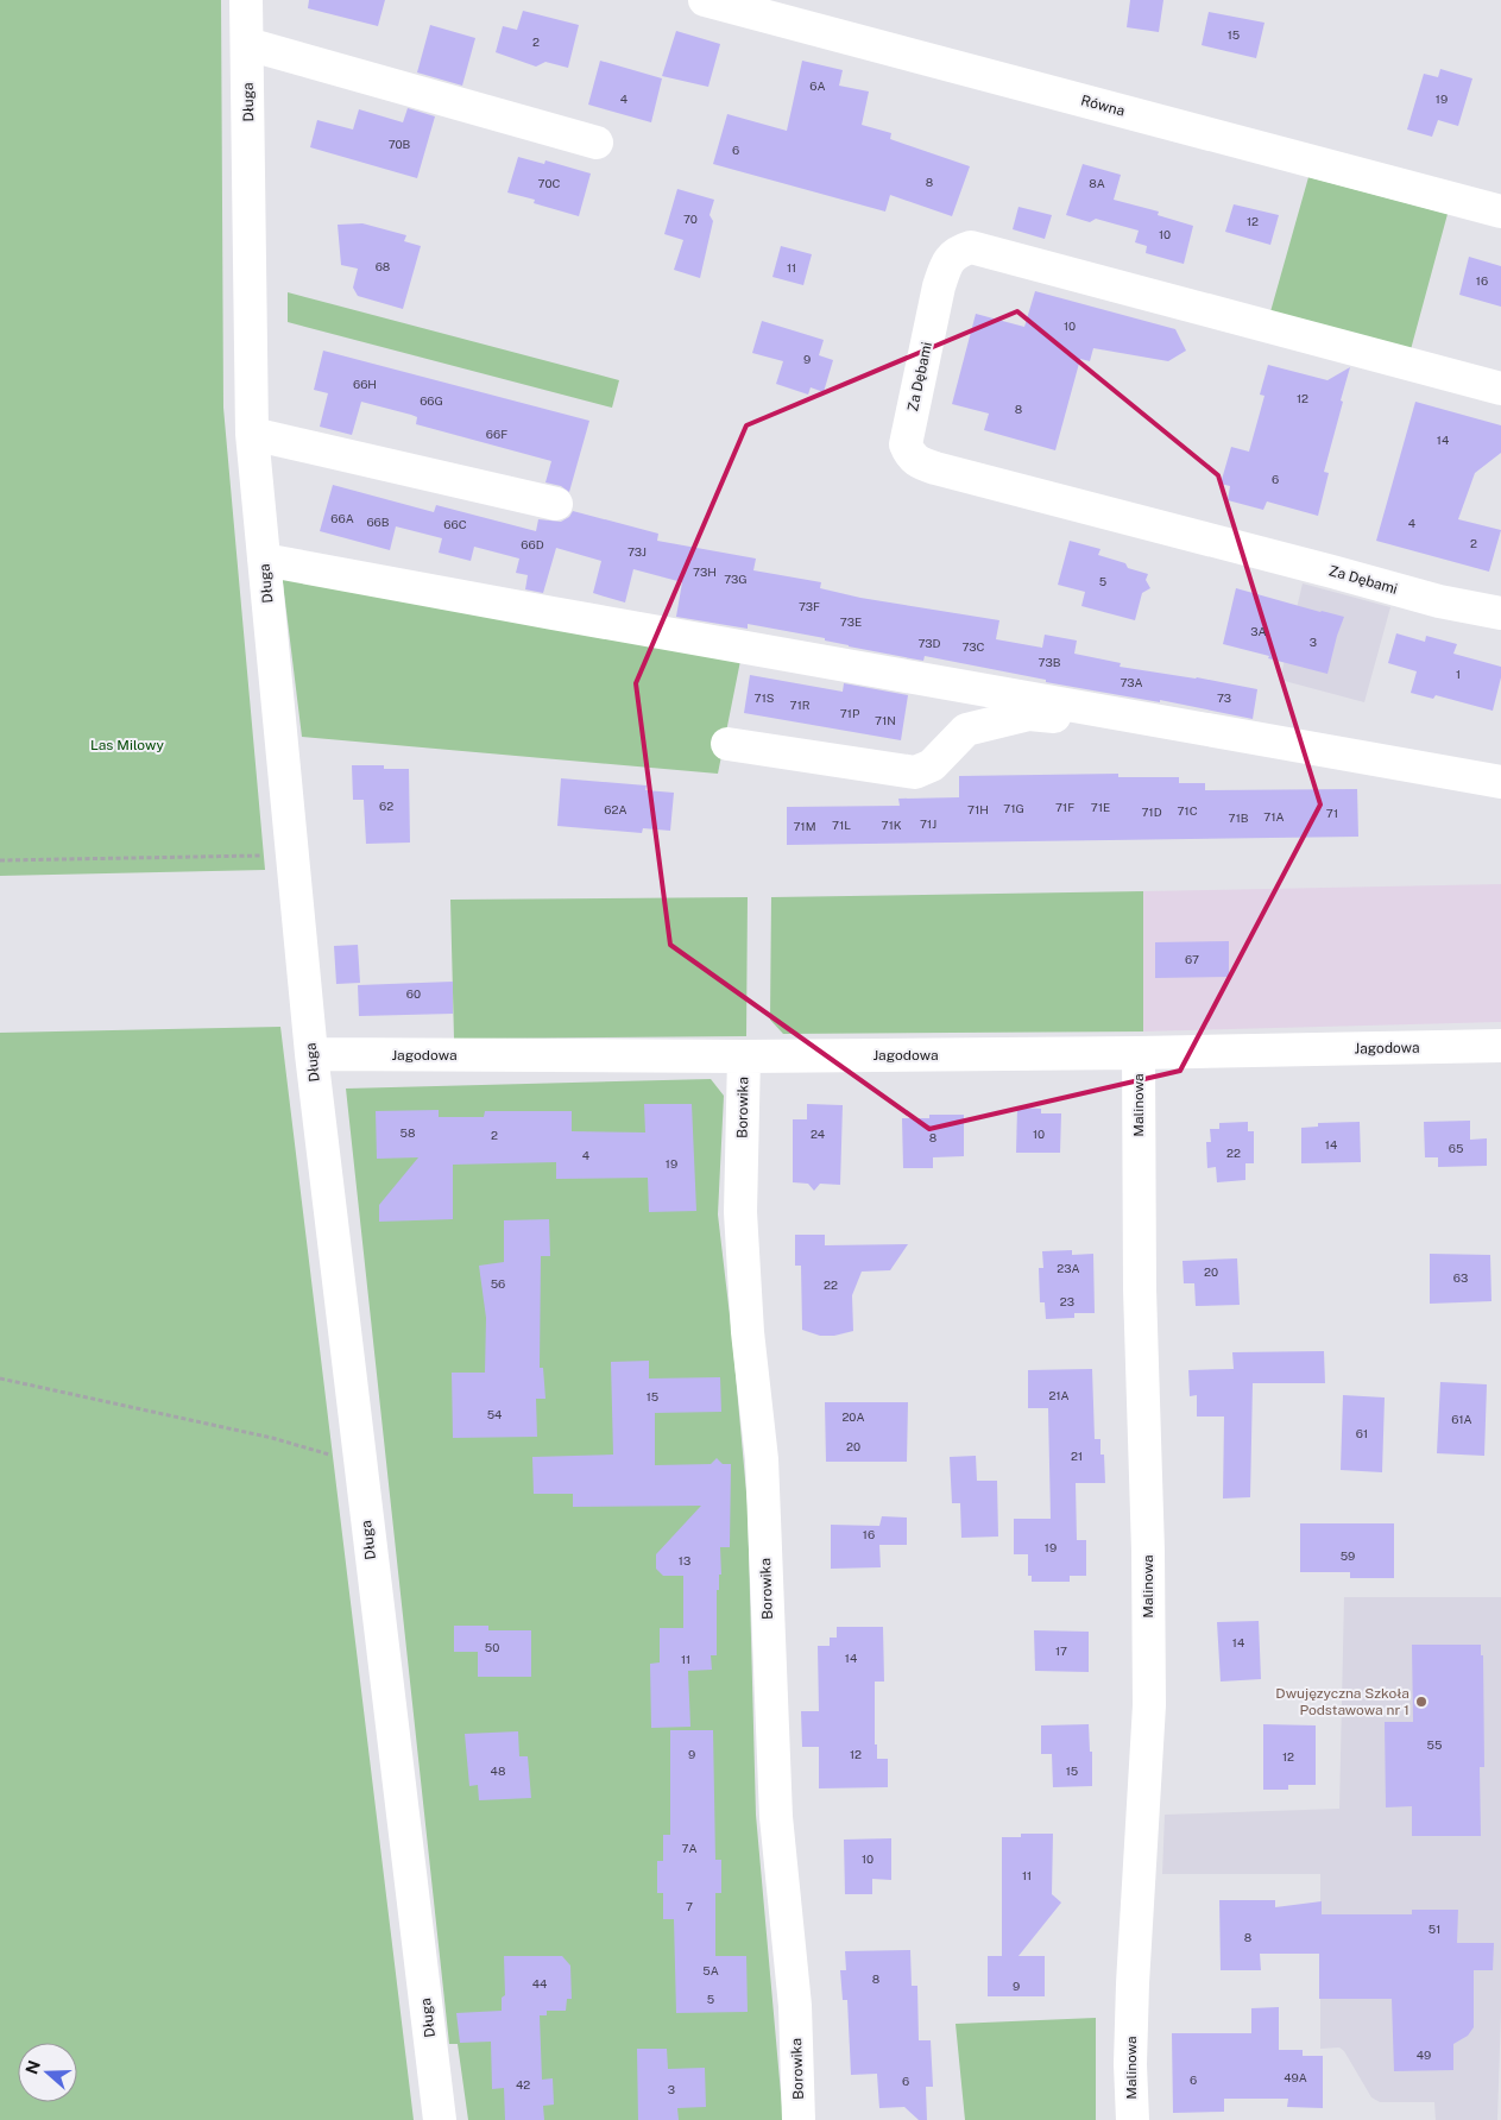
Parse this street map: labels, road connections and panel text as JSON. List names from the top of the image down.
{
  "streets": {
    "street": [
      "Długa",
      "Równa",
      "Za Dębami",
      "Jagodowa",
      "Malinowa",
      "Borowika"
    ]
  },
  "crossings": [
    ["Długa", "Jagodowa"],
    ["Jagodowa", "Malinowa"],
    ["Jagodowa", "Borowika"]
  ],
  "parks": ["Las Milowy"],
  "places": ["Dwujęzyczna Szkoła Podstawowa nr 1"],
  "house_numbers": [
    "15",
    "2",
    "6A",
    "4",
    "19",
    "70B",
    "6",
    "8",
    "70C",
    "8A",
    "70",
    "12",
    "10",
    "68",
    "11",
    "16",
    "10",
    "9",
    "66H",
    "12",
    "66G",
    "8",
    "66F",
    "14",
    "6",
    "66A",
    "66B",
    "4",
    "66C",
    "2",
    "66D",
    "73J",
    "73H",
    "73G",
    "5",
    "73F",
    "73E",
    "3A",
    "3",
    "73D",
    "73C",
    "73B",
    "1",
    "73A",
    "71S",
    "73",
    "71R",
    "71P",
    "71N",
    "62",
    "71F",
    "71E",
    "71G",
    "62A",
    "71H",
    "71C",
    "71D",
    "71",
    "71A",
    "71B",
    "71J",
    "71L",
    "71K",
    "71M",
    "67",
    "60",
    "58",
    "24",
    "10",
    "2",
    "8",
    "14",
    "65",
    "22",
    "4",
    "19",
    "23A",
    "20",
    "63",
    "56",
    "22",
    "23",
    "21A",
    "15",
    "54",
    "20A",
    "61A",
    "61",
    "20",
    "21",
    "16",
    "19",
    "59",
    "13",
    "14",
    "50",
    "17",
    "14",
    "11",
    "55",
    "9",
    "12",
    "12",
    "48",
    "15",
    "7A",
    "10",
    "11",
    "7",
    "51",
    "8",
    "5A",
    "8",
    "44",
    "9",
    "5",
    "49",
    "49A",
    "6",
    "6",
    "42",
    "3"
  ],
  "north": "left"
}
